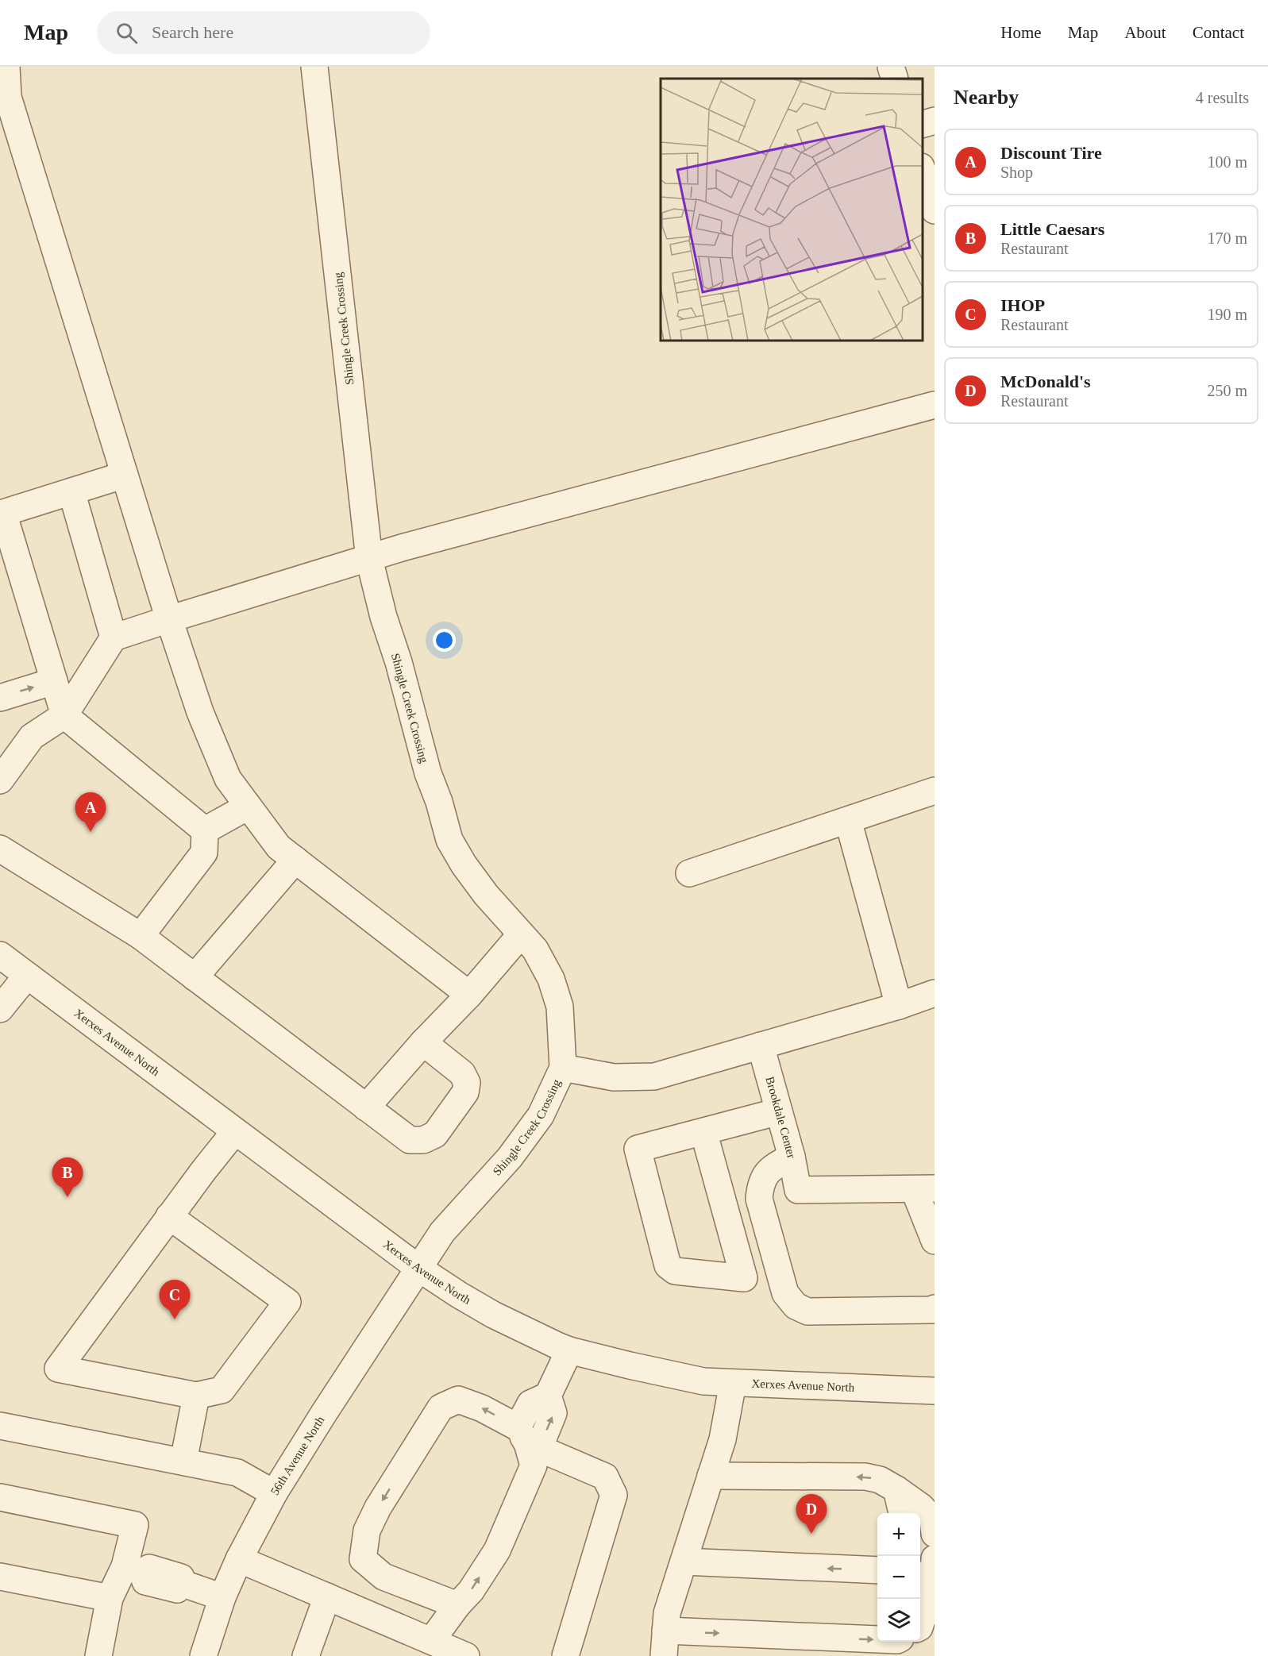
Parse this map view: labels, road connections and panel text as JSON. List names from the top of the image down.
{
  "streets": {
    "street": [
      "Shingle Creek Crossing",
      "Xerxes Avenue North",
      "Brookdale Center",
      "56th Avenue North"
    ]
  },
  "crossings": [
    ["Shingle Creek Crossing", "Xerxes Avenue North"],
    ["Shingle Creek Crossing", "56th Avenue North"],
    ["Xerxes Avenue North", "56th Avenue North"]
  ],
  "page": {
    "header": "Map",
    "search": "Search here",
    "nav": [
      "Home",
      "Map",
      "About",
      "Contact"
    ],
    "heading": ["Nearby", "4 results"],
    "list": [
      {
        "mark": "A",
        "name": "Discount Tire",
        "note": "Shop",
        "value": "100 m"
      },
      {
        "mark": "B",
        "name": "Little Caesars",
        "note": "Restaurant",
        "value": "170 m"
      },
      {
        "mark": "C",
        "name": "IHOP",
        "note": "Restaurant",
        "value": "190 m"
      },
      {
        "mark": "D",
        "name": "McDonald's",
        "note": "Restaurant",
        "value": "250 m"
      }
    ],
    "pins": [
      "A",
      "B",
      "C",
      "D"
    ],
    "map_buttons": ["+", "−"]
  }
}
